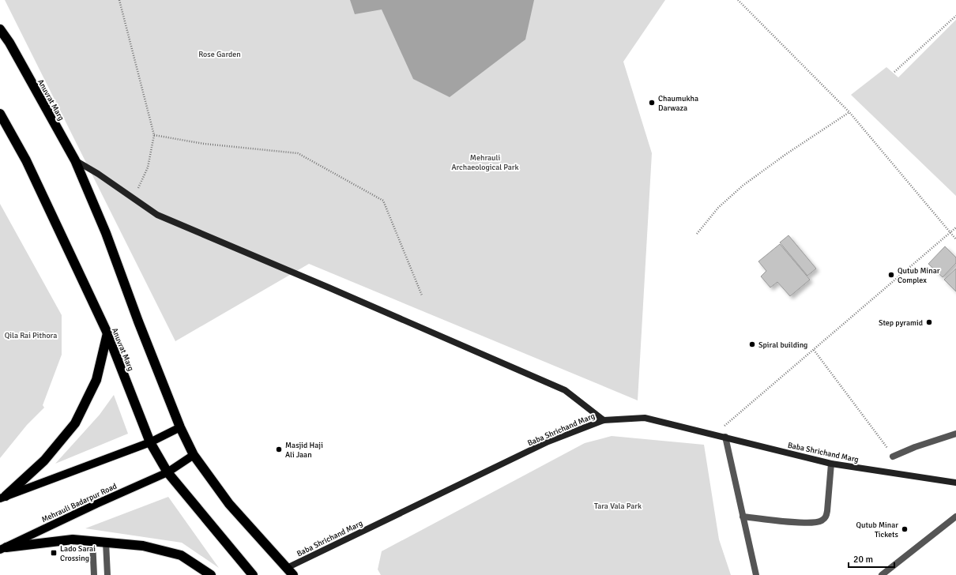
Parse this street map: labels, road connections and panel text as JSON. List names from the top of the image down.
{
  "streets": {
    "highway": ["Anuvrat Marg"],
    "main road": ["Mehrauli Badarpur Road"],
    "street": ["Baba Shrichand Marg"]
  },
  "crossings": [
    ["Anuvrat Marg", "Baba Shrichand Marg"],
    ["Anuvrat Marg", "Mehrauli Badarpur Road"]
  ],
  "parks": [
    "Rose Garden",
    "Mehrauli Archaeological Park",
    "Qila Rai Pithora",
    "Tara Vala Park"
  ],
  "places": {
    "other": [
      "Chaumukha Darwaza",
      "Qutub Minar Complex",
      "Step pyramid",
      "Spiral building",
      "Masjid Haji Ali Jaan",
      "Qutub Minar Tickets"
    ],
    "transit": ["Lado Sarai Crossing"]
  },
  "scale_bar": "20 m"
}
